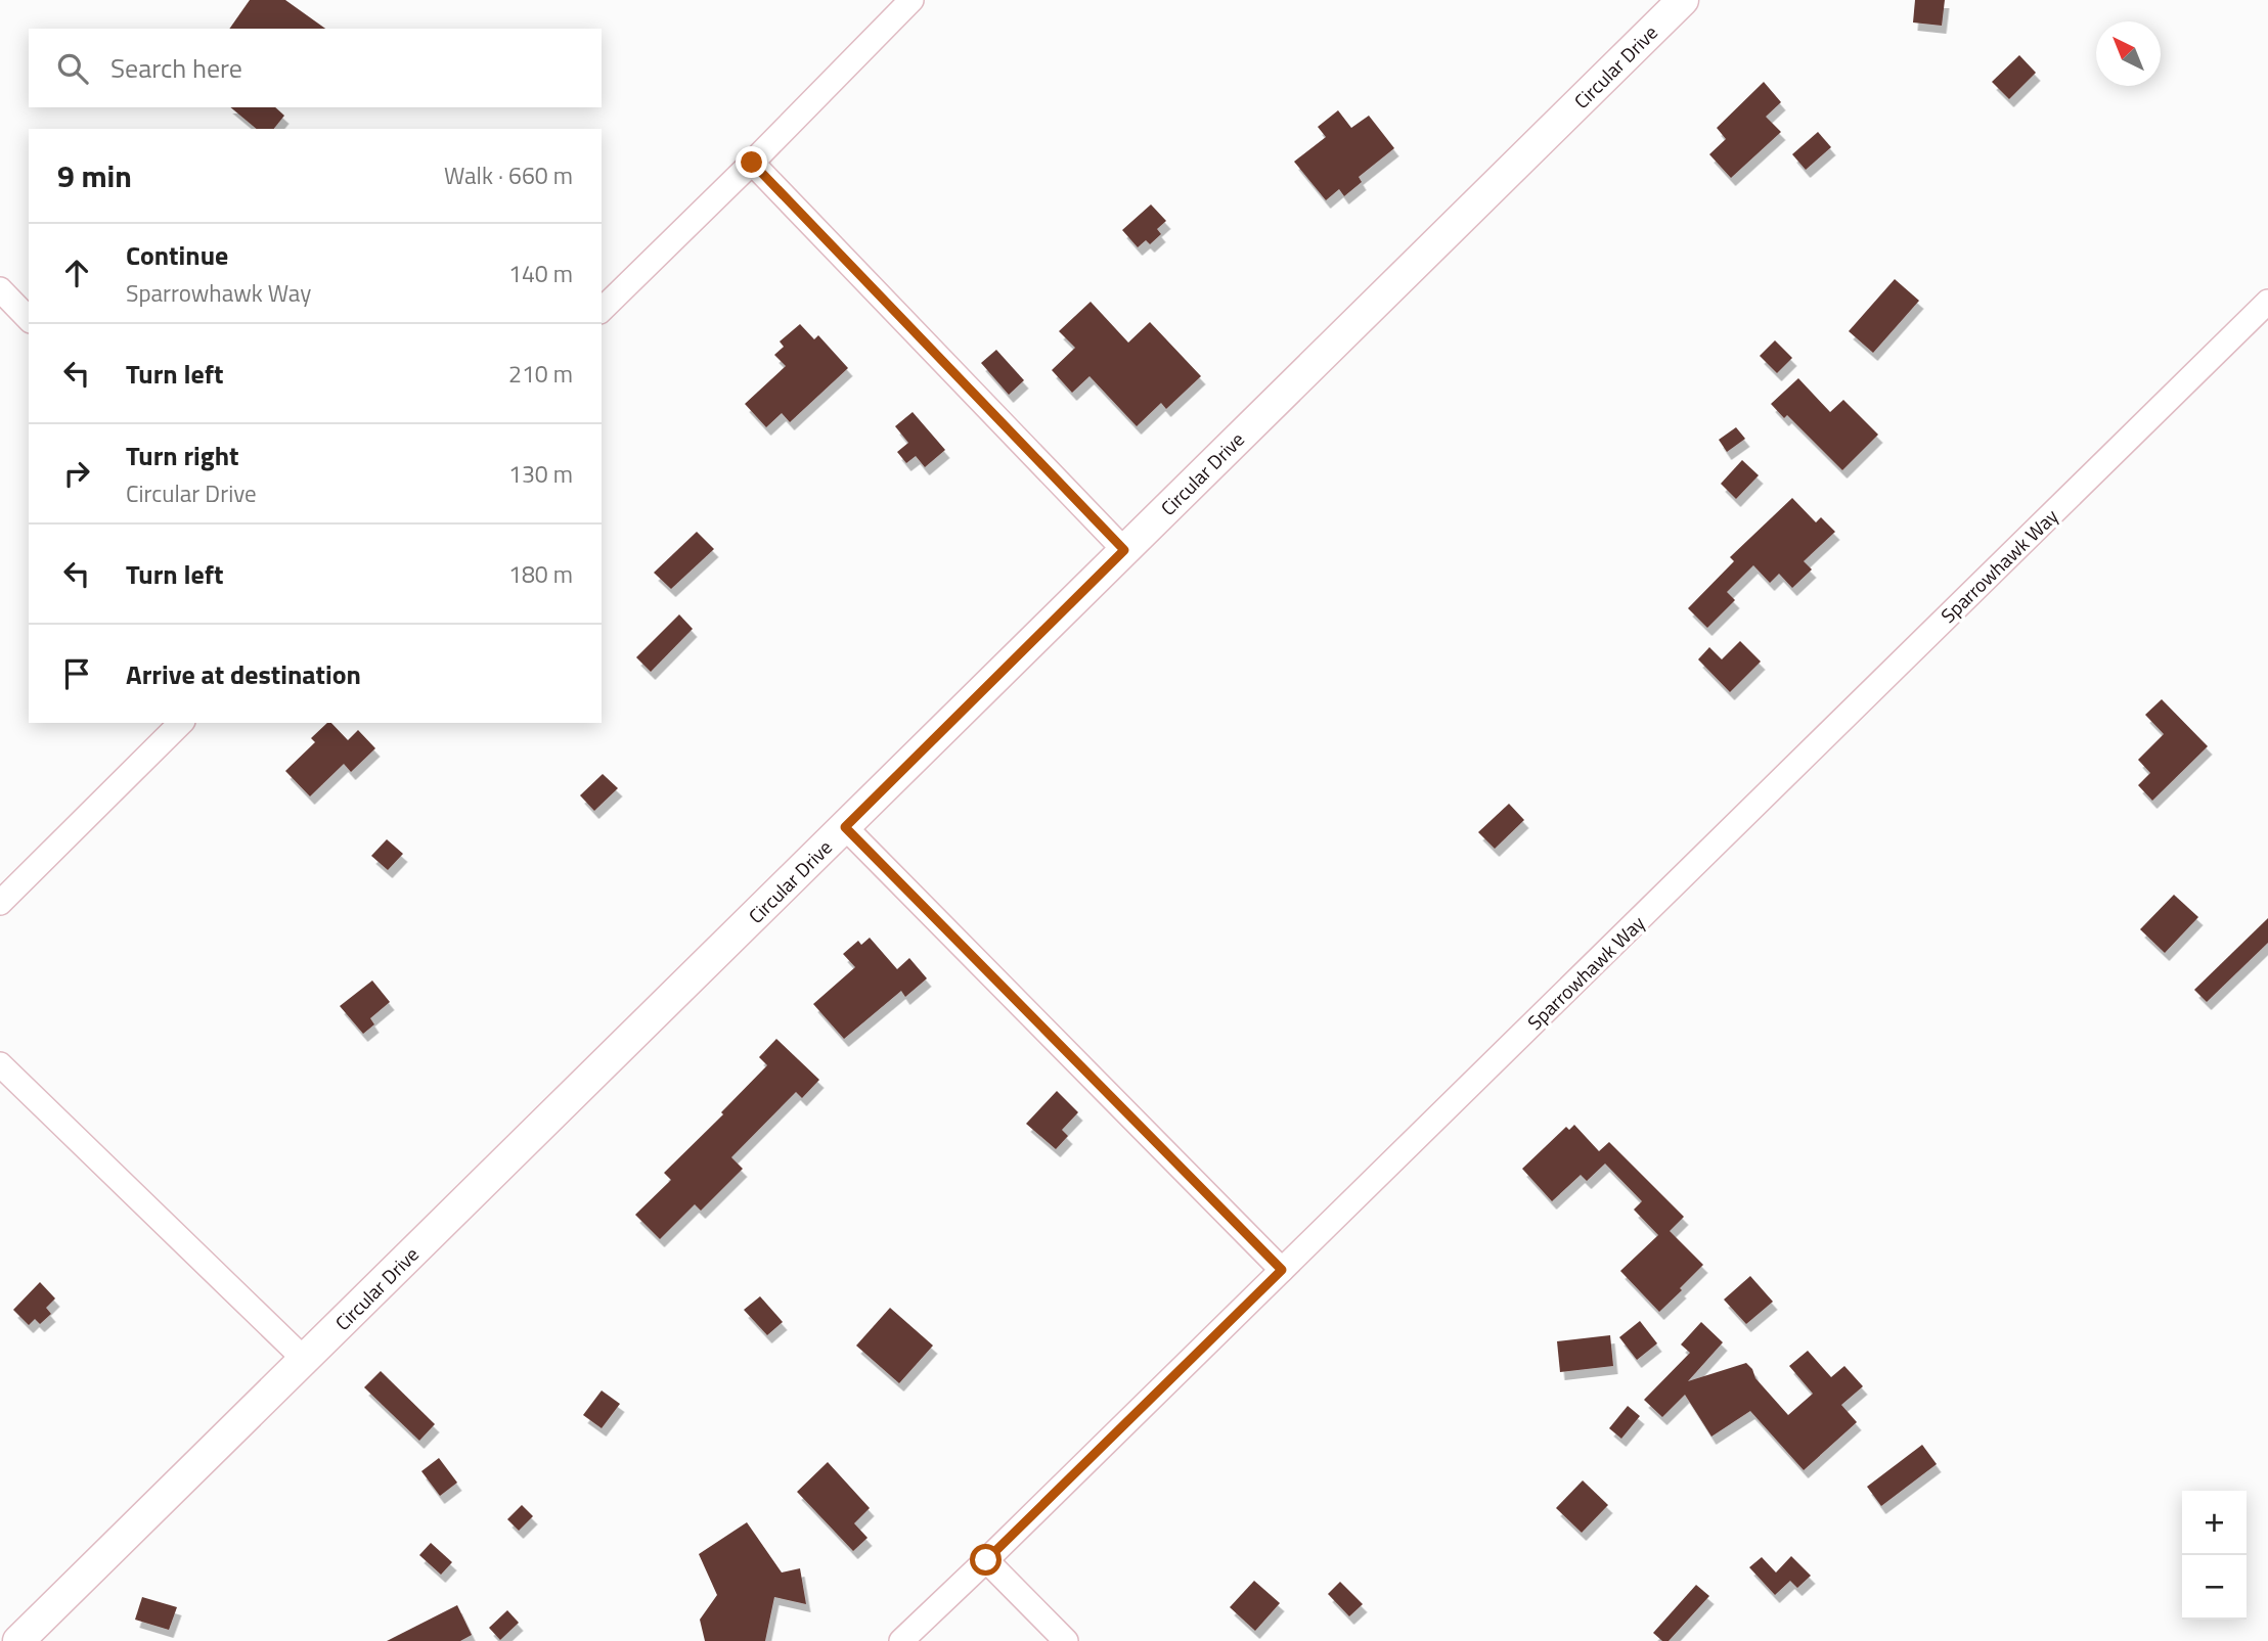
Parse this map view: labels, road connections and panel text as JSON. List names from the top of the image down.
{
  "streets": {
    "street": ["Circular Drive", "Sparrowhawk Way"]
  },
  "north": "top left",
  "page": {
    "search": "Search here",
    "heading": ["9 min", "Walk · 660 m"],
    "list": [
      ["Continue", "Sparrowhawk Way", "140 m"],
      ["Turn left", "210 m"],
      ["Turn right", "Circular Drive", "130 m"],
      ["Turn left", "180 m"],
      "Arrive at destination"
    ],
    "map_buttons": ["+", "−"]
  }
}
